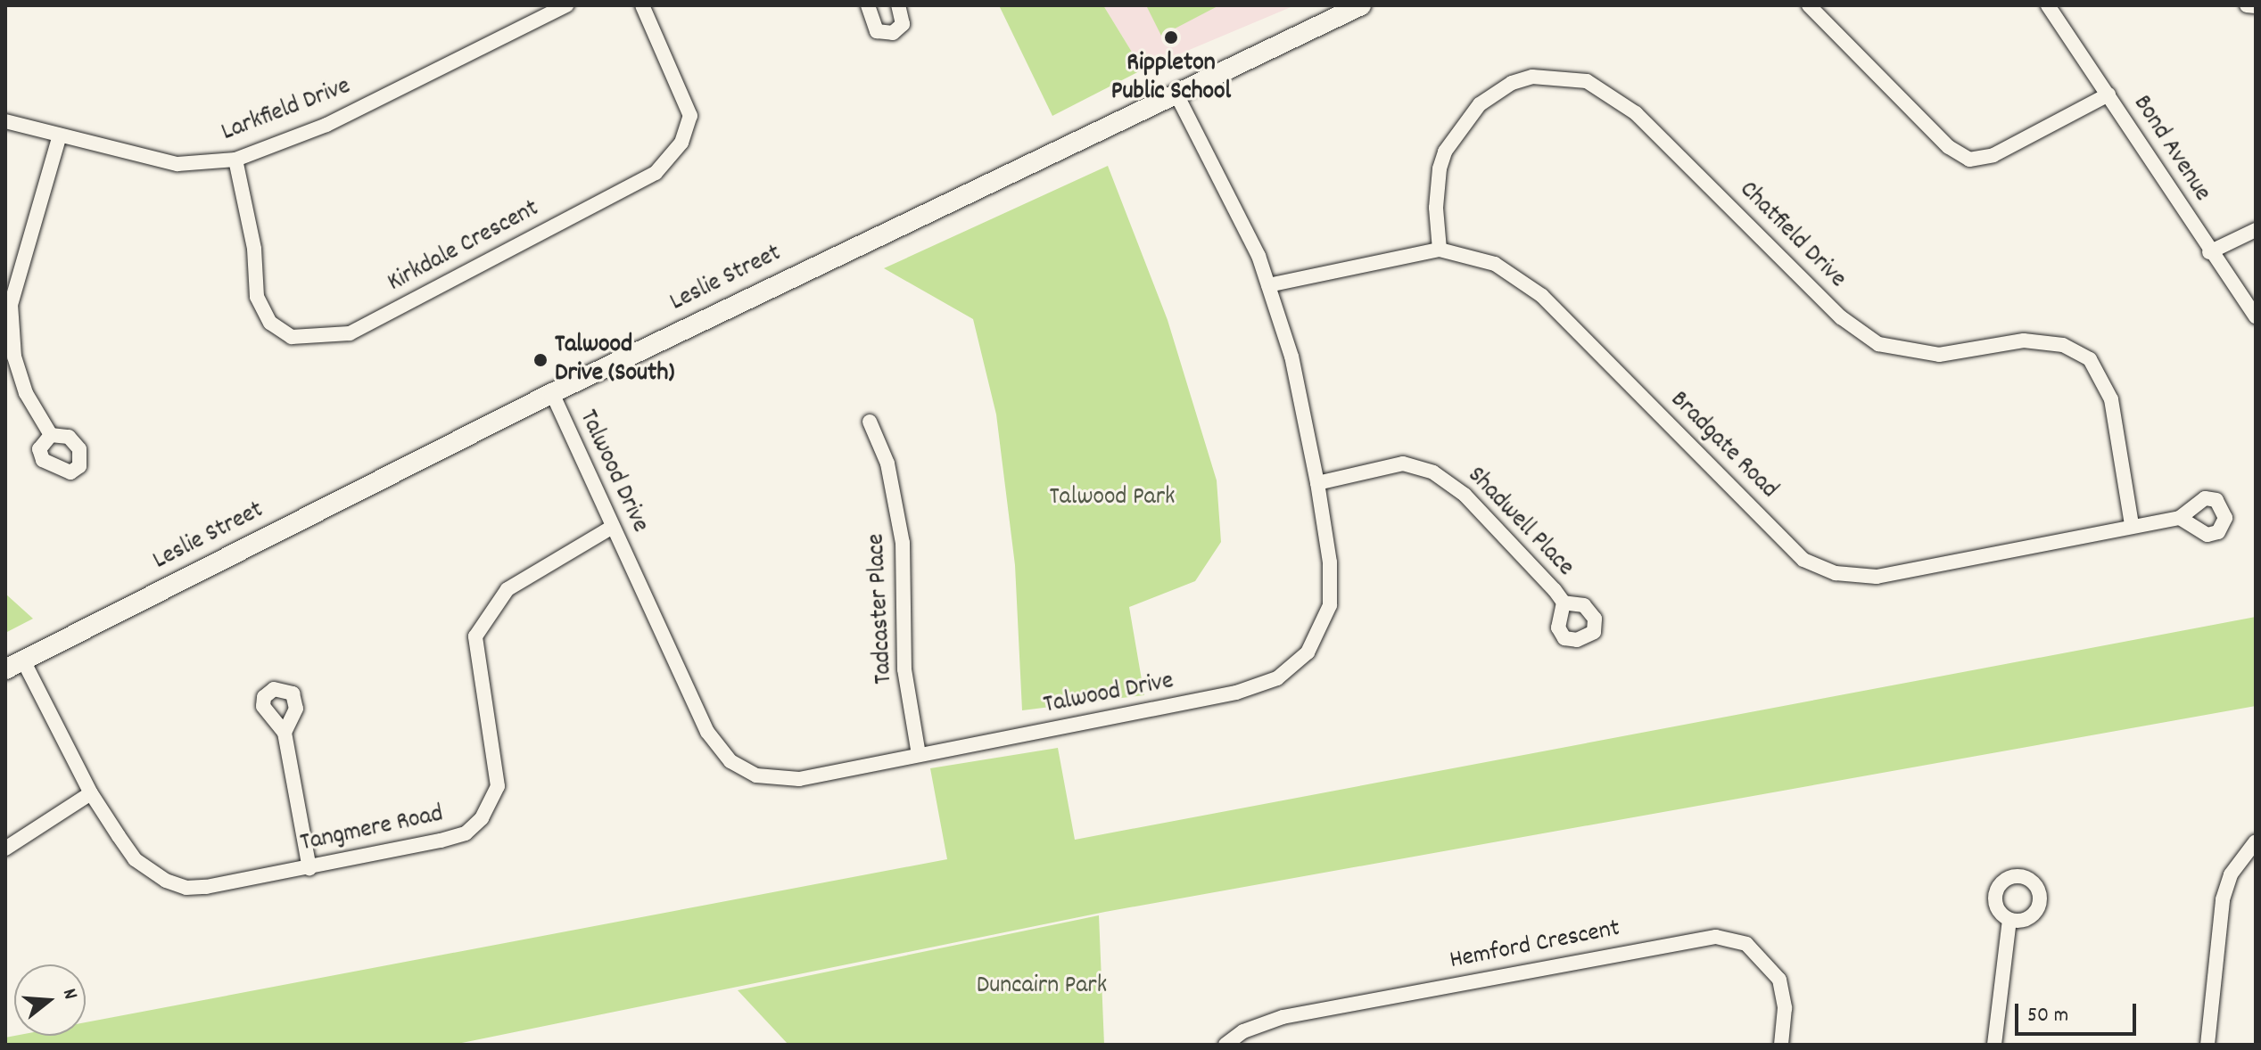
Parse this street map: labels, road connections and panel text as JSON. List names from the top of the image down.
{
  "streets": {
    "main road": ["Leslie Street"],
    "street": [
      "Larkfield Drive",
      "Bond Avenue",
      "Chatfield Drive",
      "Kirkdale Crescent",
      "Bradgate Road",
      "Talwood Drive",
      "Shadwell Place",
      "Tadcaster Place",
      "Tangmere Road",
      "Hemford Crescent"
    ]
  },
  "crossings": [
    ["Larkfield Drive", "Kirkdale Crescent"],
    ["Chatfield Drive", "Bradgate Road"],
    ["Leslie Street", "Talwood Drive"],
    ["Leslie Street", "Tangmere Road"],
    ["Bradgate Road", "Talwood Drive"],
    ["Talwood Drive", "Shadwell Place"],
    ["Talwood Drive", "Tadcaster Place"],
    ["Talwood Drive", "Tangmere Road"]
  ],
  "parks": ["Talwood Park", "Duncairn Park"],
  "places": ["Rippleton Public School", "Talwood Drive (South)"],
  "scale_bar": "50 m",
  "north": "right"
}
